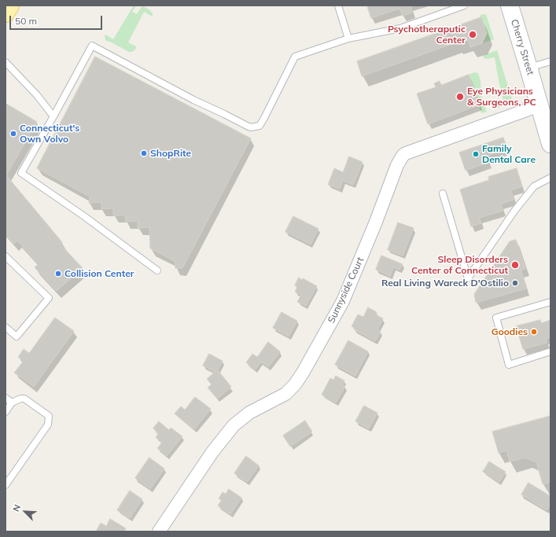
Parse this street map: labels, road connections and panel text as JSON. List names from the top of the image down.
{
  "streets": {
    "main road": ["Cherry Street"],
    "street": ["Sunnyside Court"]
  },
  "crossings": [
    ["Cherry Street", "Sunnyside Court"]
  ],
  "places": [
    "Psychotheraputic Center",
    "Eye Physicians & Surgeons, PC",
    "Connecticut's Own Volvo",
    "ShopRite",
    "Family Dental Care",
    "Sleep Disorders Center of Connecticut",
    "Collision Center",
    "Real Living Wareck D'Ostilio",
    "Goodies"
  ],
  "scale_bar": "50 m",
  "north": "top left"
}
